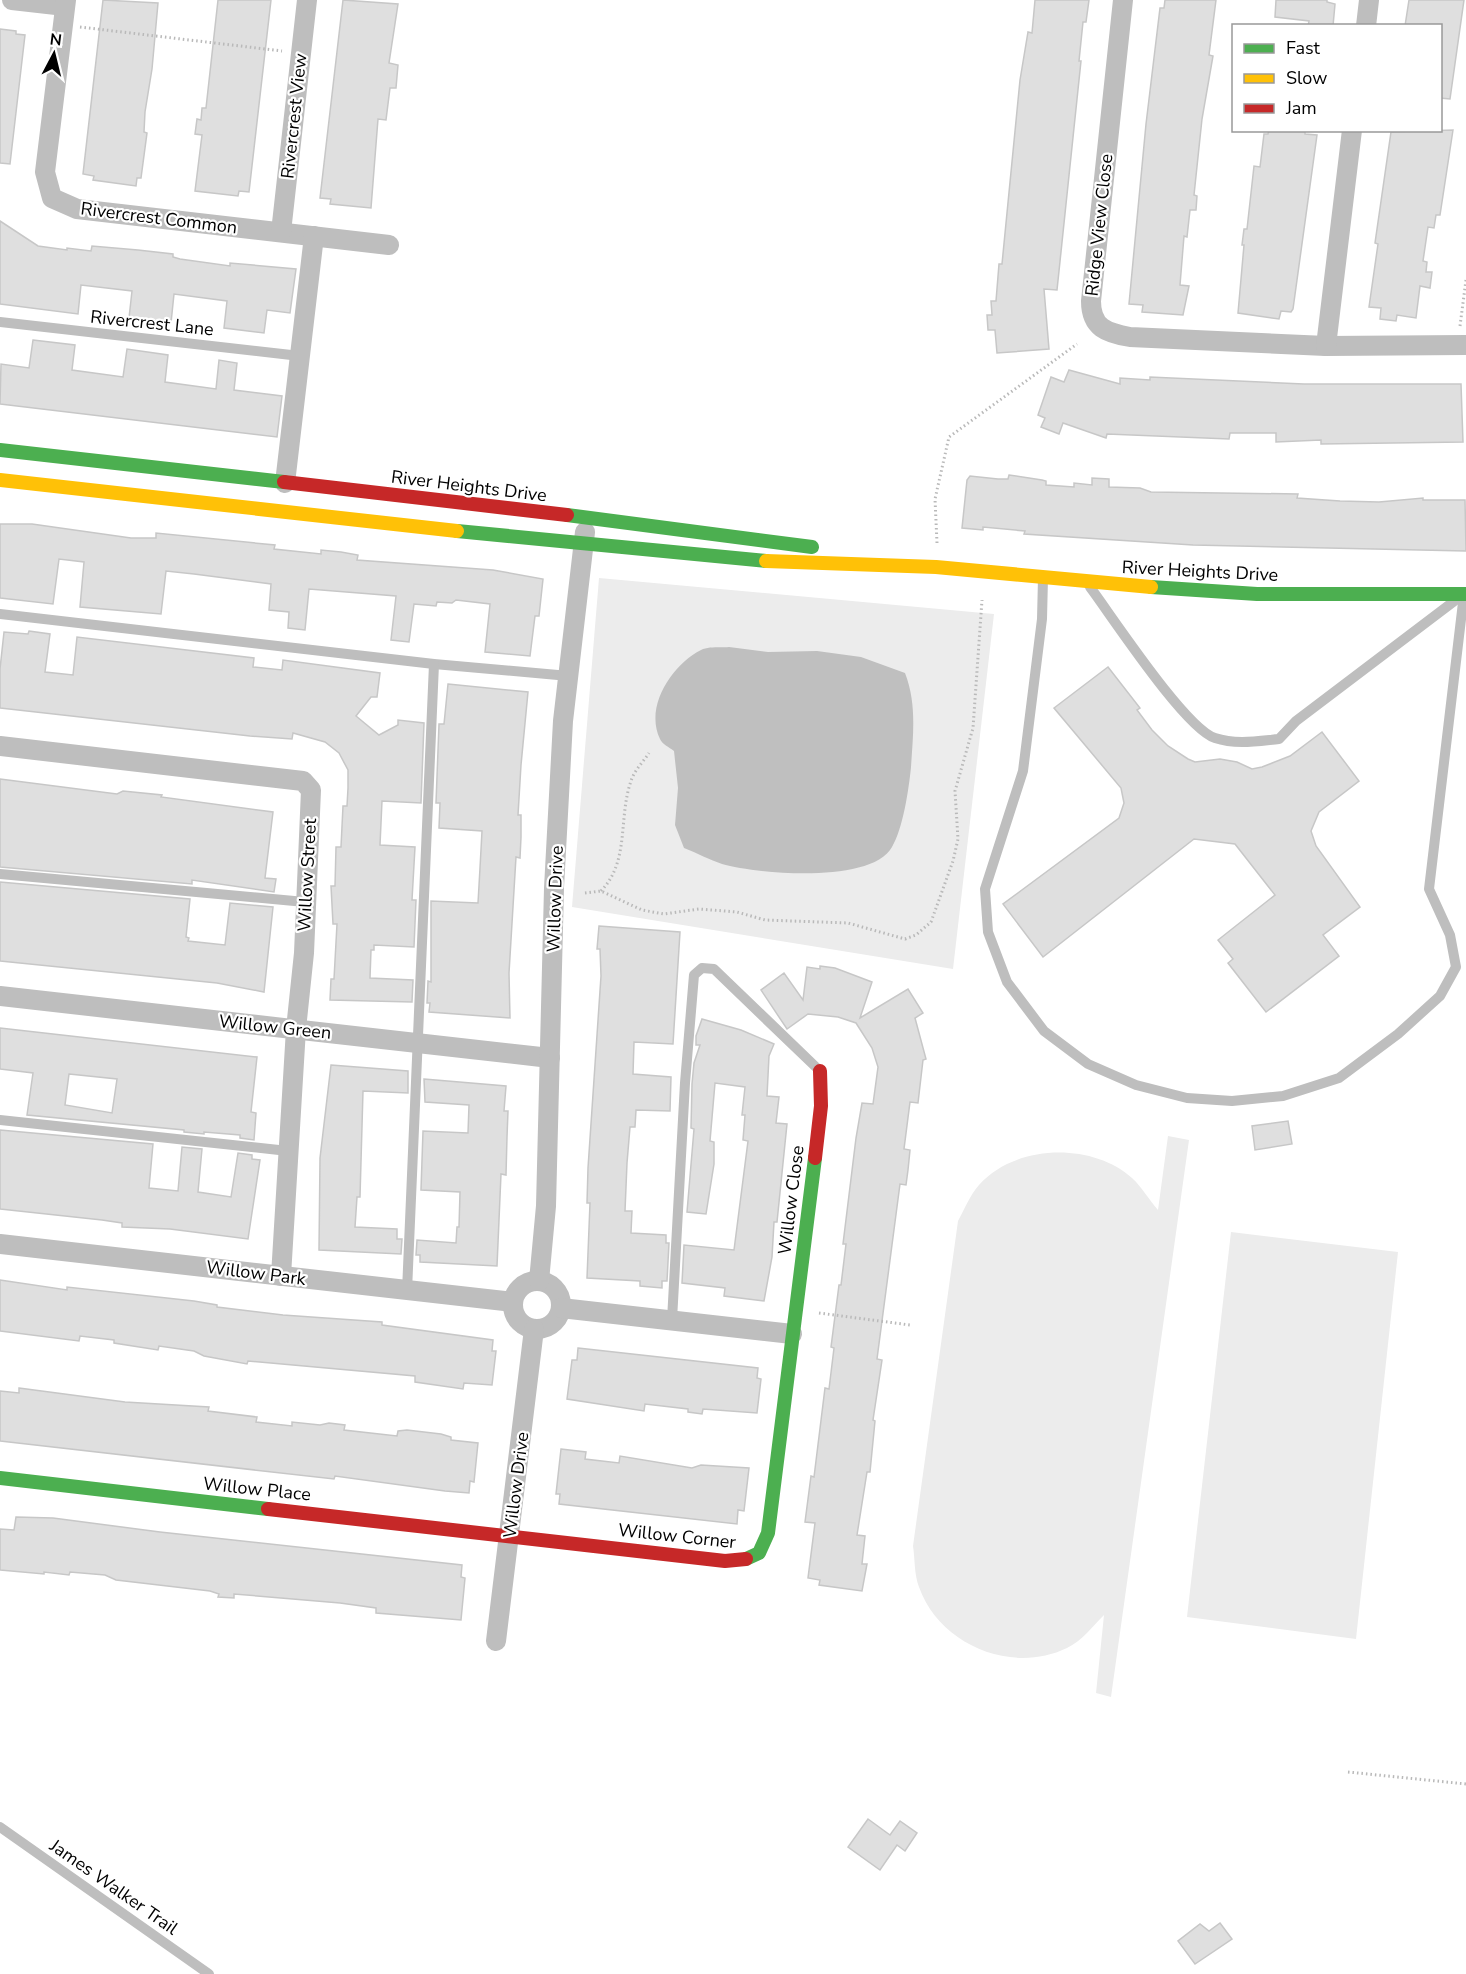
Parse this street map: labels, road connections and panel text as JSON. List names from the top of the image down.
{
  "streets": {
    "street": [
      "Rivercrest View",
      "Rivercrest Common",
      "Ridge View Close",
      "River Heights Drive",
      "Willow Street",
      "Willow Drive",
      "Willow Green",
      "Willow Close",
      "Willow Park",
      "Willow Place",
      "Willow Corner"
    ],
    "lane": ["Rivercrest Lane", "James Walker Trail"]
  },
  "crossings": [
    ["Rivercrest View", "Rivercrest Common"],
    ["River Heights Drive", "Willow Drive"],
    ["Willow Street", "Willow Green"],
    ["Willow Street", "Willow Park"],
    ["Willow Drive", "Willow Green"],
    ["Willow Drive", "Willow Park"],
    ["Willow Drive", "Willow Place"],
    ["Willow Drive", "Willow Corner"],
    ["Willow Close", "Willow Corner"],
    ["Willow Place", "Willow Corner"]
  ],
  "legend": ["Fast", "Slow", "Jam"],
  "north": "top"
}
